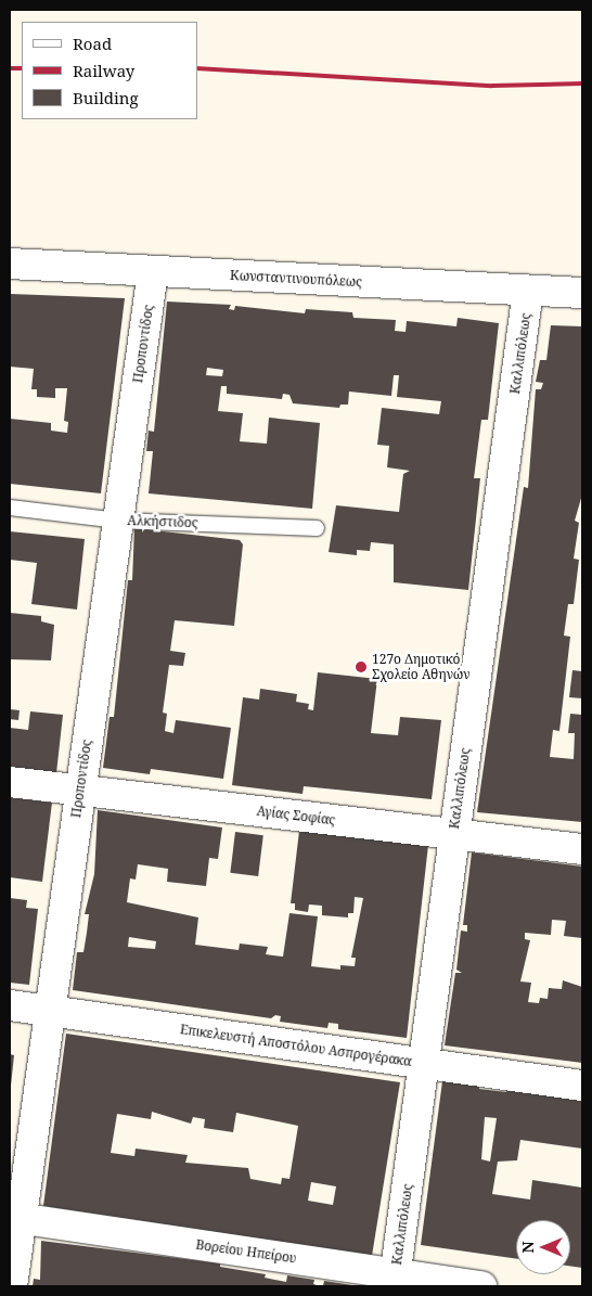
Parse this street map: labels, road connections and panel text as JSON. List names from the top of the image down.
{
  "streets": {
    "street": [
      "Κωνσταντινουπόλεως",
      "Προποντίδος",
      "Καλλιπόλεως",
      "Αγίας Σοφίας",
      "Επικελευστή Αποστόλου Ασπρογέρακα",
      "Βορείου Ηπείρου"
    ],
    "lane": ["Αλκήστιδος"]
  },
  "crossings": [
    ["Κωνσταντινουπόλεως", "Προποντίδος"],
    ["Κωνσταντινουπόλεως", "Καλλιπόλεως"],
    ["Προποντίδος", "Αλκήστιδος"],
    ["Προποντίδος", "Αγίας Σοφίας"],
    ["Προποντίδος", "Επικελευστή Αποστόλου Ασπρογέρακα"],
    ["Προποντίδος", "Βορείου Ηπείρου"],
    ["Καλλιπόλεως", "Αγίας Σοφίας"],
    ["Καλλιπόλεως", "Επικελευστή Αποστόλου Ασπρογέρακα"],
    ["Καλλιπόλεως", "Βορείου Ηπείρου"]
  ],
  "places": ["127ο Δημοτικό Σχολείο Αθηνών"],
  "legend": ["Road", "Railway", "Building"],
  "north": "left"
}
